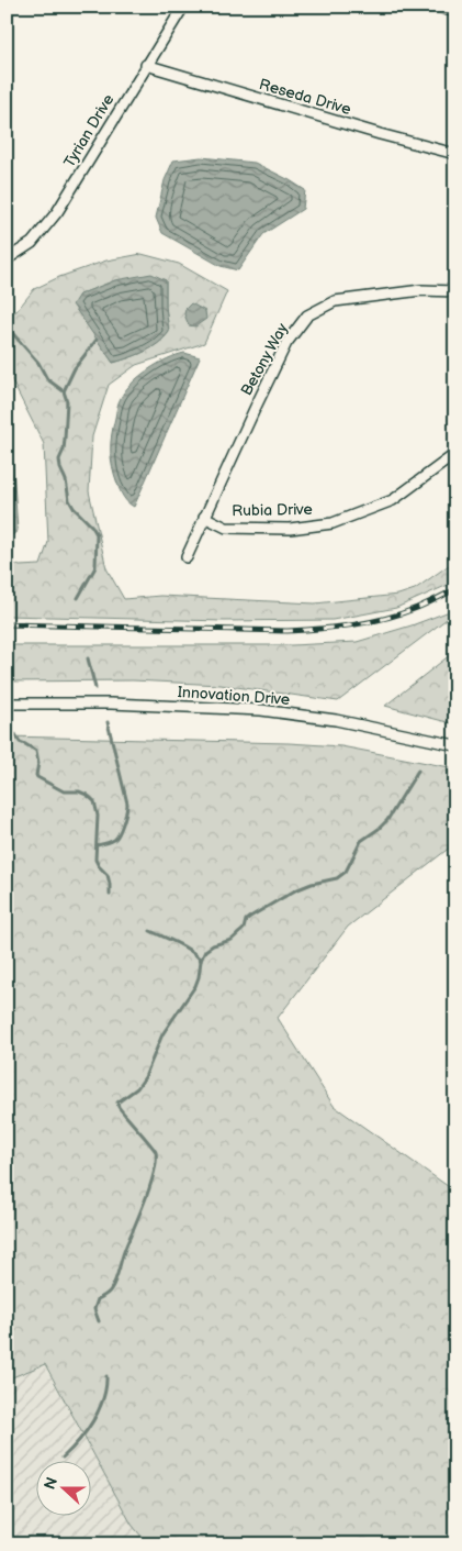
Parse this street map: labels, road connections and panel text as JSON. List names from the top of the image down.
{
  "streets": {
    "street": [
      "Reseda Drive",
      "Tyrian Drive",
      "Betony Way",
      "Rubia Drive",
      "Innovation Drive"
    ]
  },
  "crossings": [
    ["Reseda Drive", "Tyrian Drive"],
    ["Betony Way", "Rubia Drive"]
  ],
  "north": "left"
}
